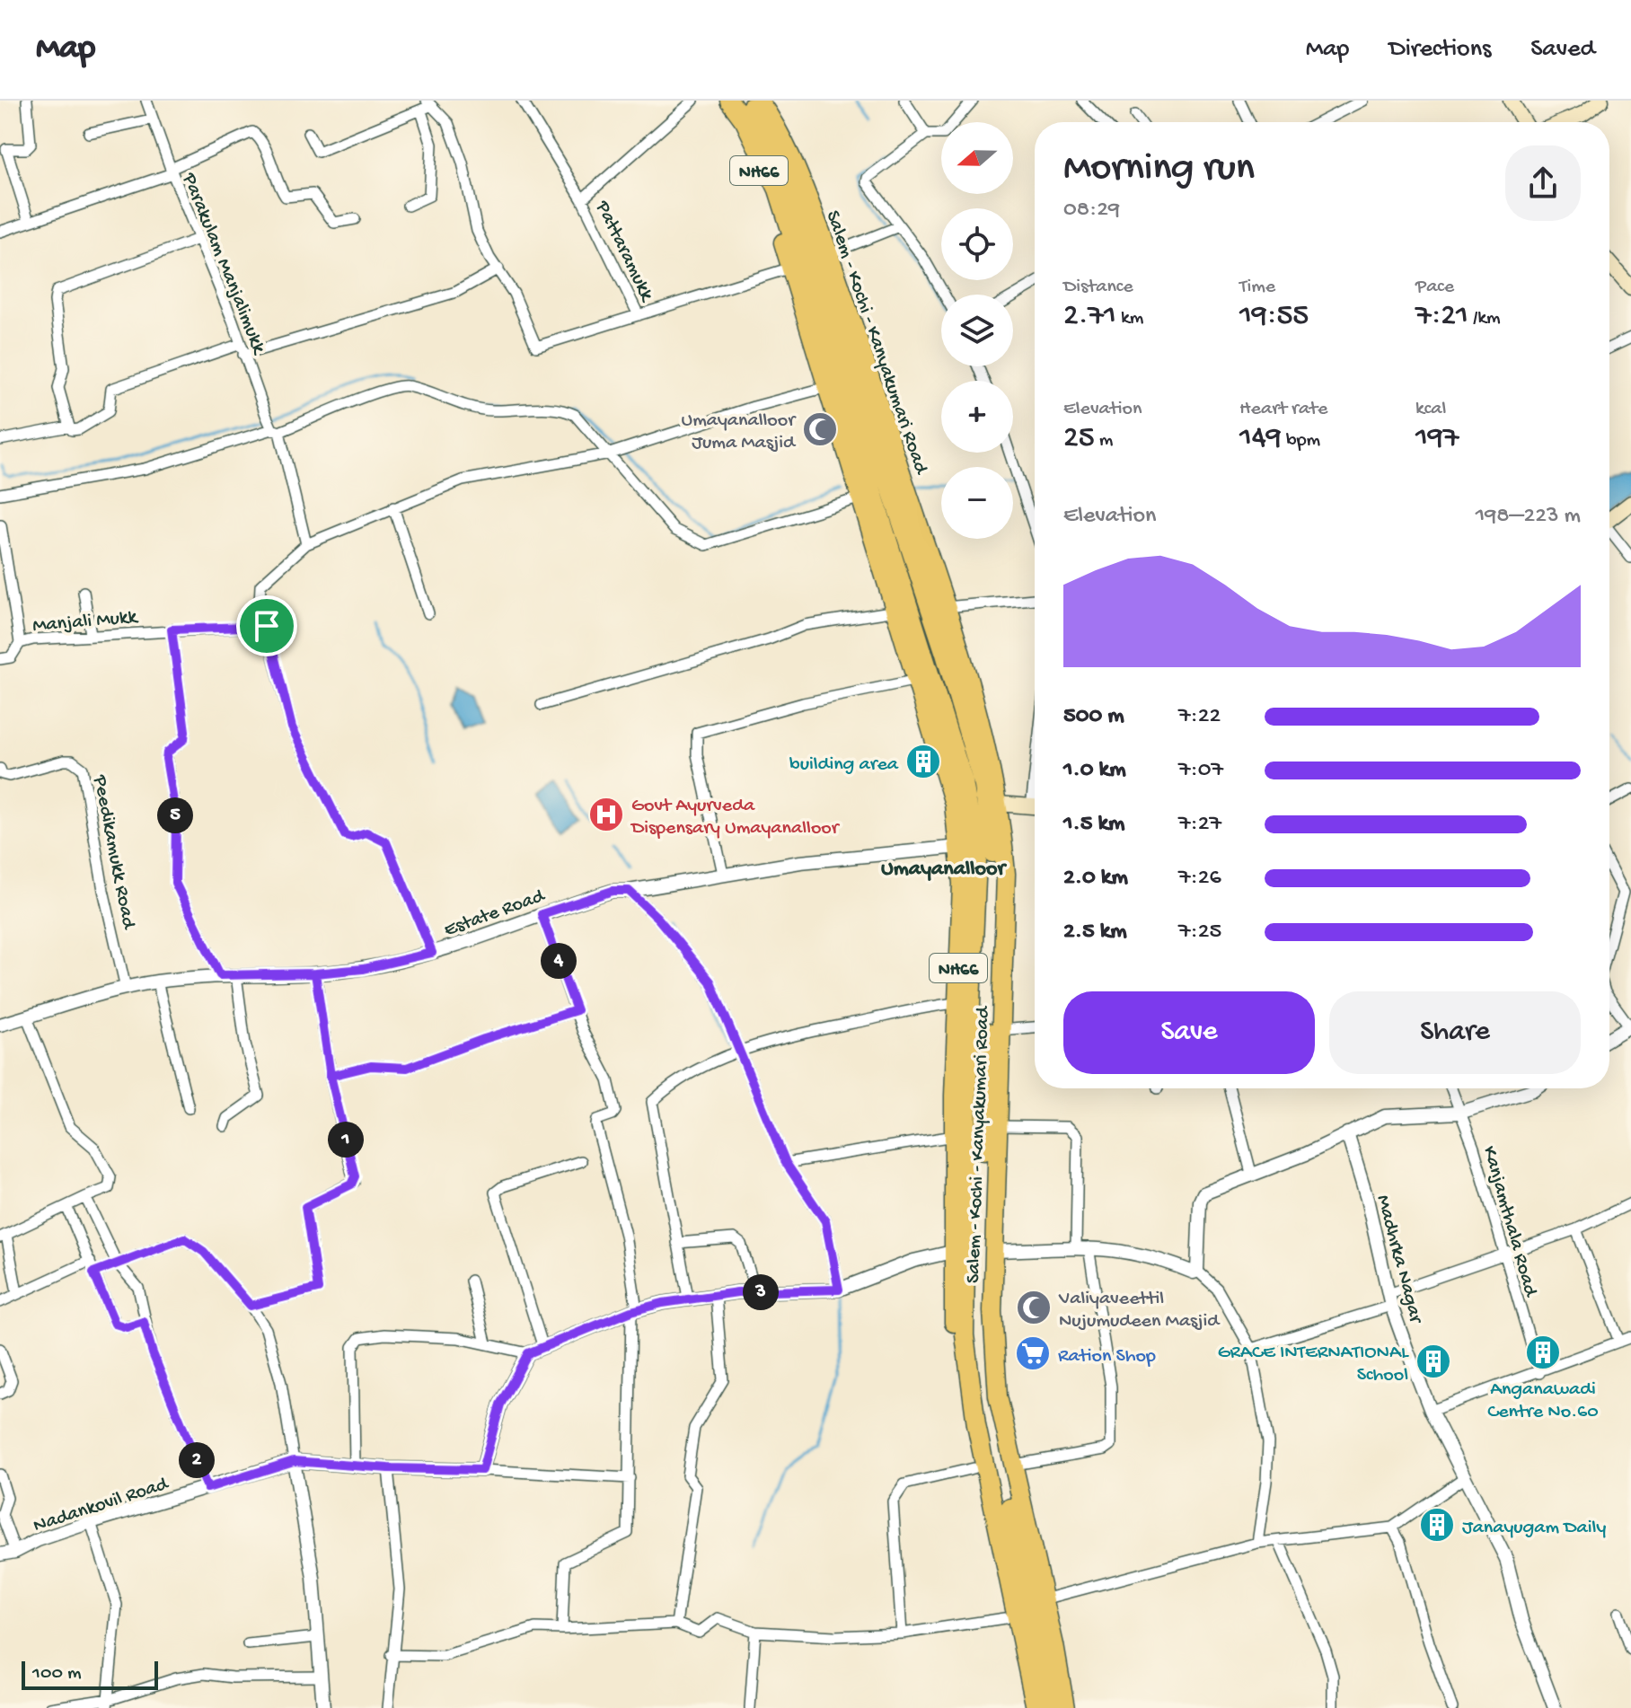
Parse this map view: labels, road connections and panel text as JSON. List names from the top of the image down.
{
  "streets": {
    "highway": ["NH66", "Salem - Kochi - Kanyakumari Road"],
    "street": [
      "Pattaramukk",
      "Parakulam Manjalimukk",
      "Manjali Mukk",
      "Peedikamukk Road",
      "Estate Road",
      "Kanjamthala Road",
      "Madhrka Nagar",
      "Nadankovil Road"
    ]
  },
  "crossings": [
    ["Salem - Kochi - Kanyakumari Road", "Estate Road"],
    ["Peedikamukk Road", "Estate Road"]
  ],
  "districts": ["Umayanalloor"],
  "places": {
    "mosque": ["Umayanalloor Juma Masjid", "Valiyaveettil Nujumudeen Masjid"],
    "building": [
      "building area",
      "Anganawadi Centre No.60",
      "GRACE INTERNATIONAL School",
      "Janayugam Daily"
    ],
    "hospital": ["Govt Ayurveda Dispensary Umayanalloor"],
    "supermarket": ["Ration Shop"]
  },
  "scale_bar": "100 m",
  "north": "left",
  "page": {
    "header": "Map",
    "nav": ["Map", "Directions", "Saved"],
    "map_buttons": ["+", "−"],
    "heading": ["Morning run", "08:29"],
    "stats": [
      ["Distance", "2.71 km"],
      ["Time", "19:55"],
      ["Pace", "7:21 /km"],
      ["Elevation", "25 m"],
      ["Heart rate", "149 bpm"],
      ["kcal", "197"]
    ],
    "chart": ["Elevation", "198–223 m"],
    "list": [
      {
        "name": "500 m",
        "note": "7:22"
      },
      {
        "name": "1.0 km",
        "note": "7:07"
      },
      {
        "name": "1.5 km",
        "note": "7:27"
      },
      {
        "name": "2.0 km",
        "note": "7:26"
      },
      {
        "name": "2.5 km",
        "note": "7:25"
      }
    ],
    "pins": [
      "5",
      "4",
      "1",
      "3",
      "2"
    ],
    "buttons": ["Save", "Share"],
    "scale": "100 m"
  }
}
